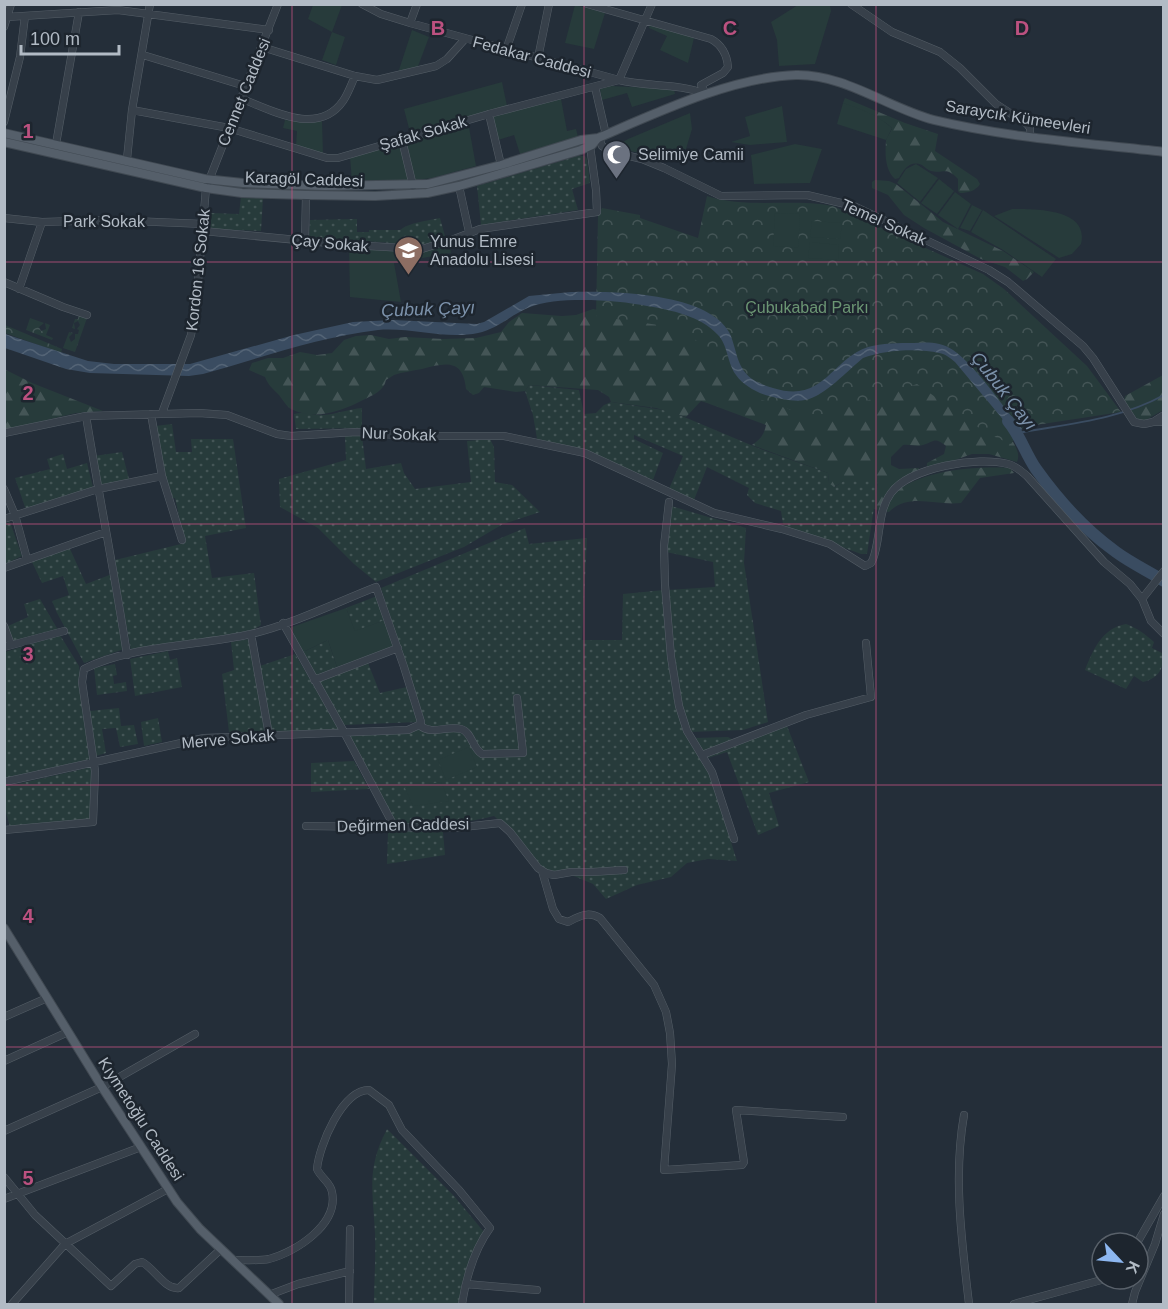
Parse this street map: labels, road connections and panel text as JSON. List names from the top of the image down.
{
  "streets": {
    "main road": ["Saraycık Kümeevleri", "Karagöl Caddesi", "Kıymetoğlu Caddesi"],
    "street": [
      "Fedakar Caddesi",
      "Cennet Caddesi",
      "Şafak Sokak",
      "Park Sokak",
      "Temel Sokak",
      "Çay Sokak",
      "Kordon 16 Sokak",
      "Nur Sokak",
      "Merve Sokak",
      "Değirmen Caddesi"
    ]
  },
  "crossings": [
    ["Fedakar Caddesi", "Saraycık Kümeevleri"],
    ["Fedakar Caddesi", "Şafak Sokak"],
    ["Cennet Caddesi", "Saraycık Kümeevleri"],
    ["Cennet Caddesi", "Şafak Sokak"],
    ["Cennet Caddesi", "Karagöl Caddesi"],
    ["Cennet Caddesi", "Kordon 16 Sokak"],
    ["Saraycık Kümeevleri", "Temel Sokak"],
    ["Karagöl Caddesi", "Çay Sokak"],
    ["Karagöl Caddesi", "Kordon 16 Sokak"],
    ["Park Sokak", "Çay Sokak"],
    ["Park Sokak", "Kordon 16 Sokak"],
    ["Çay Sokak", "Kordon 16 Sokak"],
    ["Kordon 16 Sokak", "Nur Sokak"]
  ],
  "water": ["Çubuk Çayı"],
  "parks": ["Çubukabad Parkı"],
  "places": {
    "mosque": ["Selimiye Camii"],
    "school or university": ["Yunus Emre Anadolu Lisesi"]
  },
  "scale_bar": "100 m",
  "north": "bottom right",
  "grid": {
    "columns": ["B", "C", "D"],
    "rows": [
      "1",
      "2",
      "3",
      "4",
      "5"
    ]
  }
}
